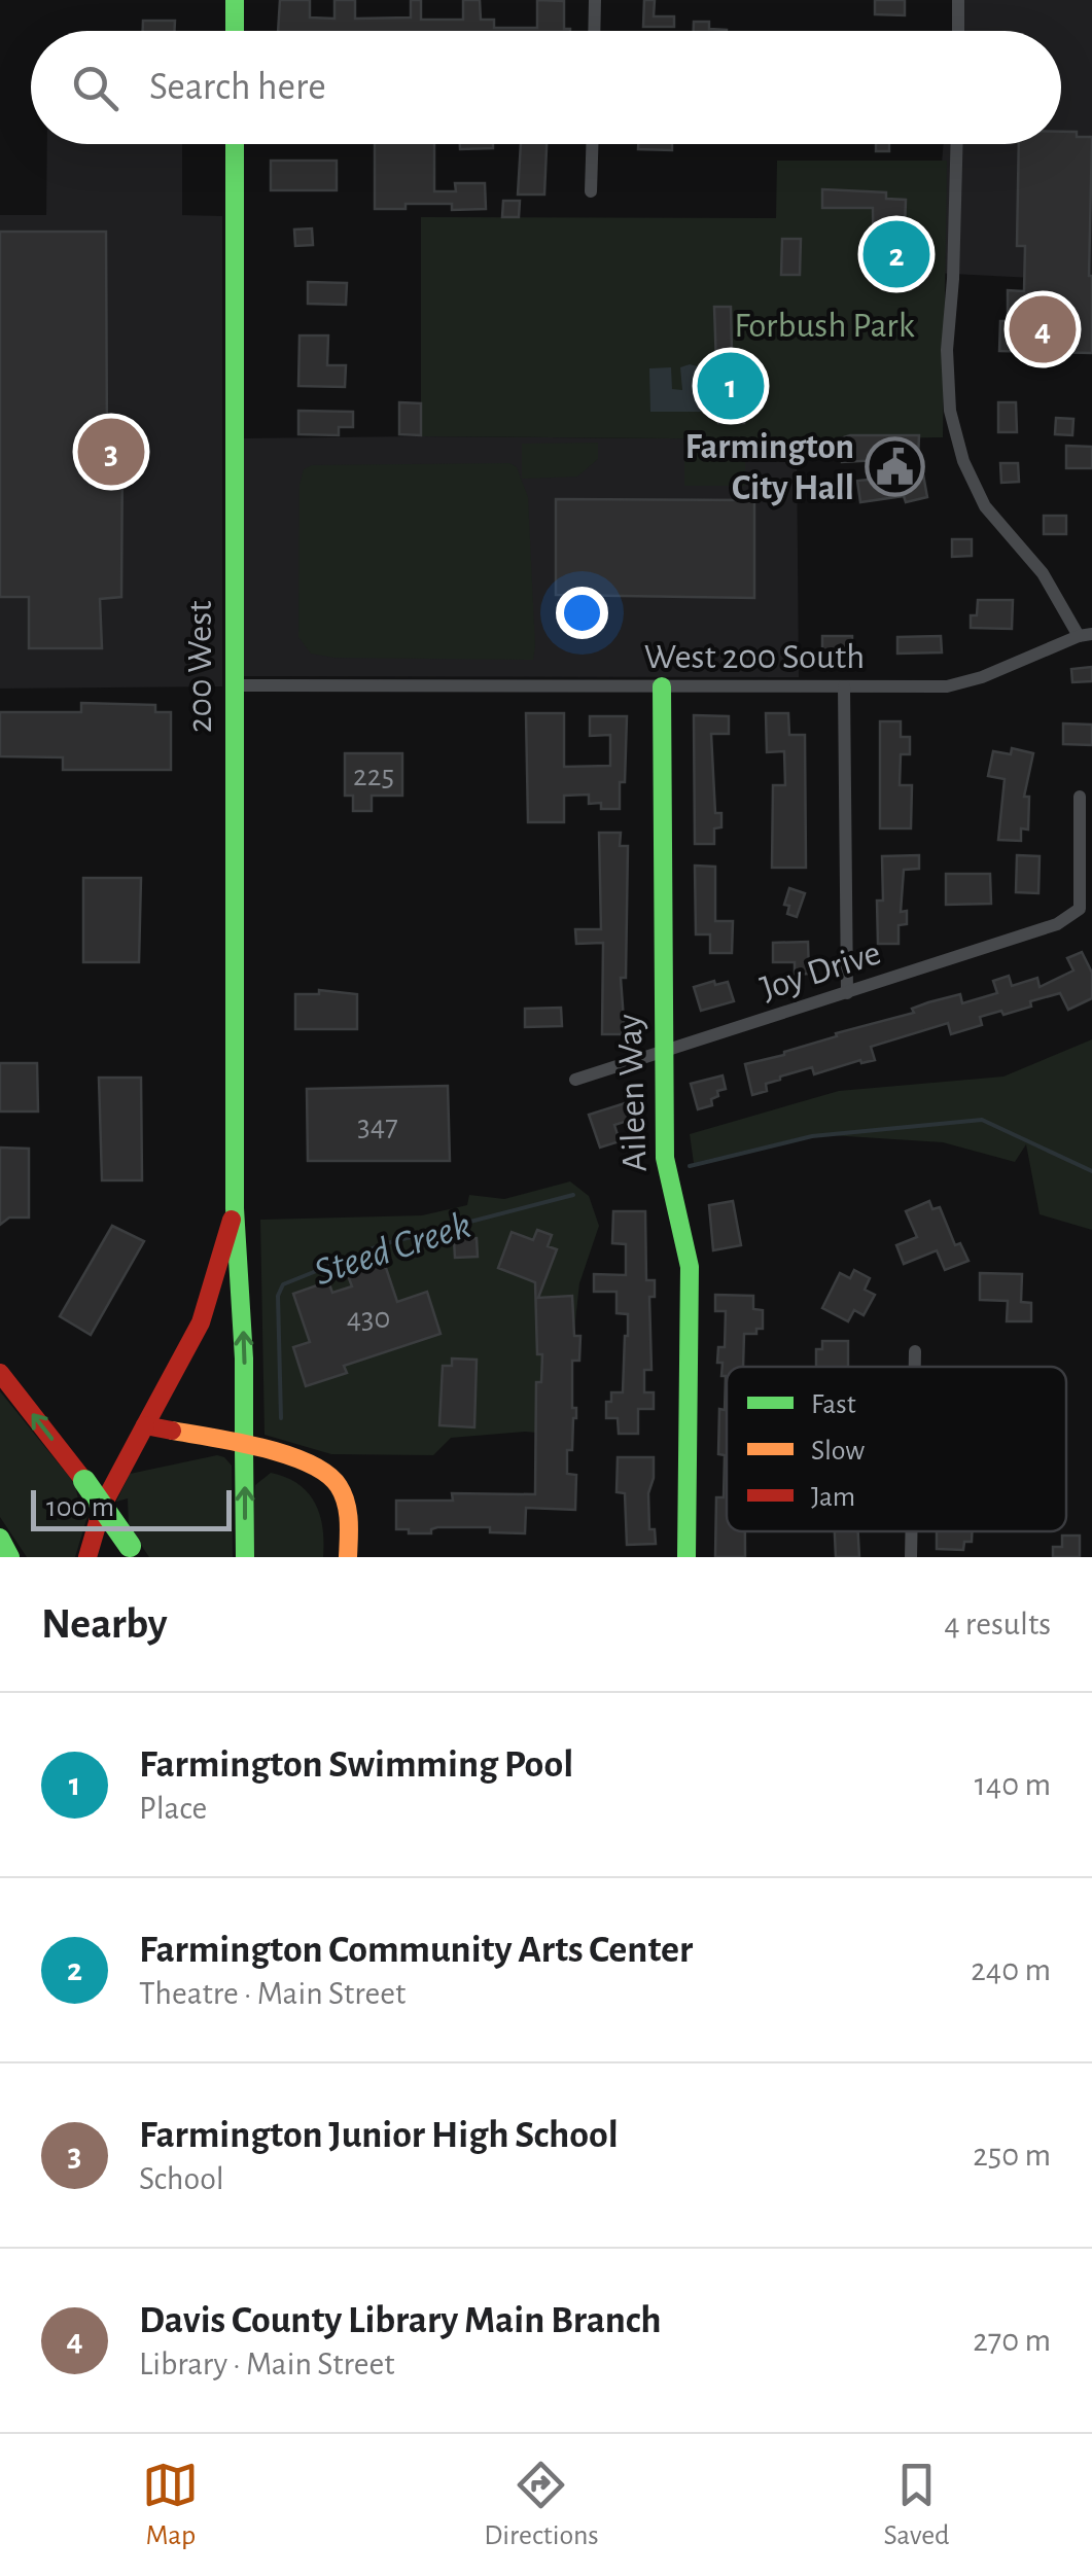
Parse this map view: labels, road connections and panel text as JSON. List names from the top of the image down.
{
  "streets": {
    "main road": ["200 West", "Aileen Way"],
    "street": ["West 200 South", "Joy Drive"]
  },
  "crossings": [
    ["West 200 South", "200 West"],
    ["West 200 South", "Aileen Way"],
    ["Joy Drive", "Aileen Way"]
  ],
  "water": ["Steed Creek"],
  "parks": ["Forbush Park"],
  "places": {
    "public building": ["Farmington City Hall"]
  },
  "house_numbers": ["225", "347", "430"],
  "legend": ["Fast", "Slow", "Jam"],
  "scale_bar": "100 m",
  "page": {
    "search": "Search here",
    "pins": [
      "2",
      "4",
      "1",
      "3"
    ],
    "scale": "100 m",
    "heading": ["Nearby", "4 results"],
    "list": [
      {
        "mark": "1",
        "name": "Farmington Swimming Pool",
        "note": "Place",
        "value": "140 m"
      },
      {
        "mark": "2",
        "name": "Farmington Community Arts Center",
        "note": "Theatre · Main Street",
        "value": "240 m"
      },
      {
        "mark": "3",
        "name": "Farmington Junior High School",
        "note": "School",
        "value": "250 m"
      },
      {
        "mark": "4",
        "name": "Davis County Library Main Branch",
        "note": "Library · Main Street",
        "value": "270 m"
      }
    ],
    "nav": ["Map", "Directions", "Saved"]
  }
}
